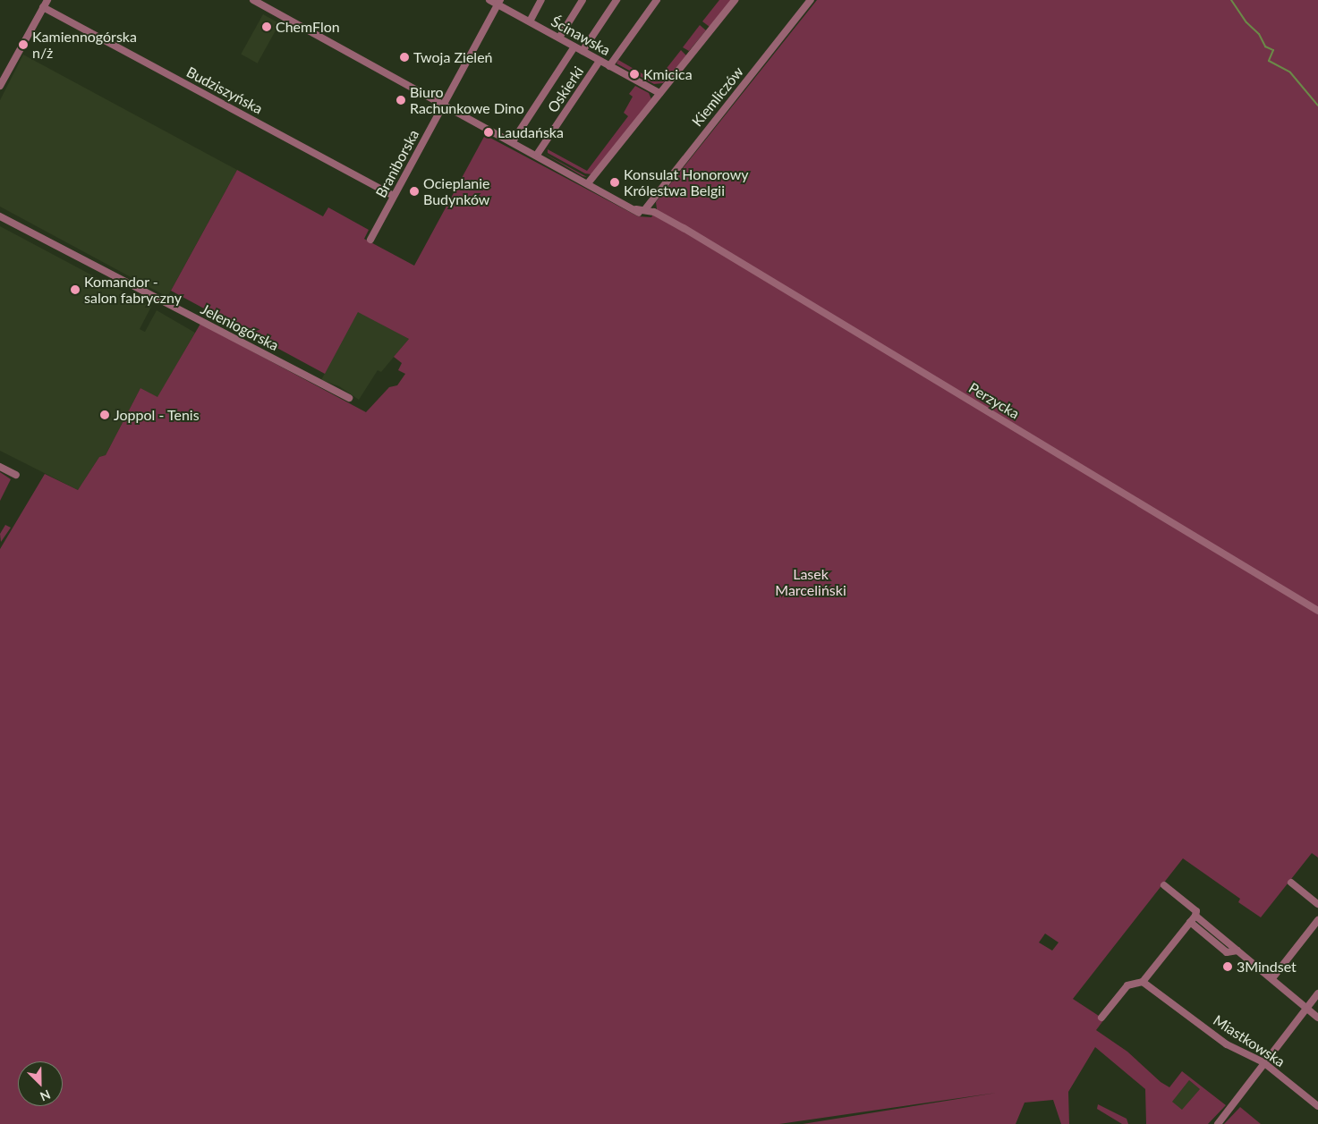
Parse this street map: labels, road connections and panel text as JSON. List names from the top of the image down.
{
  "streets": {
    "street": [
      "Ścinawska",
      "Oskierki",
      "Budziszyńska",
      "Kiemliczów",
      "Braniborska",
      "Jeleniogórska",
      "Perzycka",
      "Miastkowska"
    ]
  },
  "crossings": [
    ["Ścinawska", "Oskierki"],
    ["Ścinawska", "Braniborska"],
    ["Budziszyńska", "Braniborska"]
  ],
  "parks": ["Lasek Marceliński"],
  "places": [
    "ChemFlon",
    "Kamiennogórska n/ż",
    "Twoja Zieleń",
    "Kmicica",
    "Biuro Rachunkowe Dino",
    "Laudańska",
    "Konsulat Honorowy Królestwa Belgii",
    "Ocieplanie Budynków",
    "Komandor - salon fabryczny",
    "Joppol - Tenis",
    "3Mindset"
  ],
  "north": "bottom right"
}
